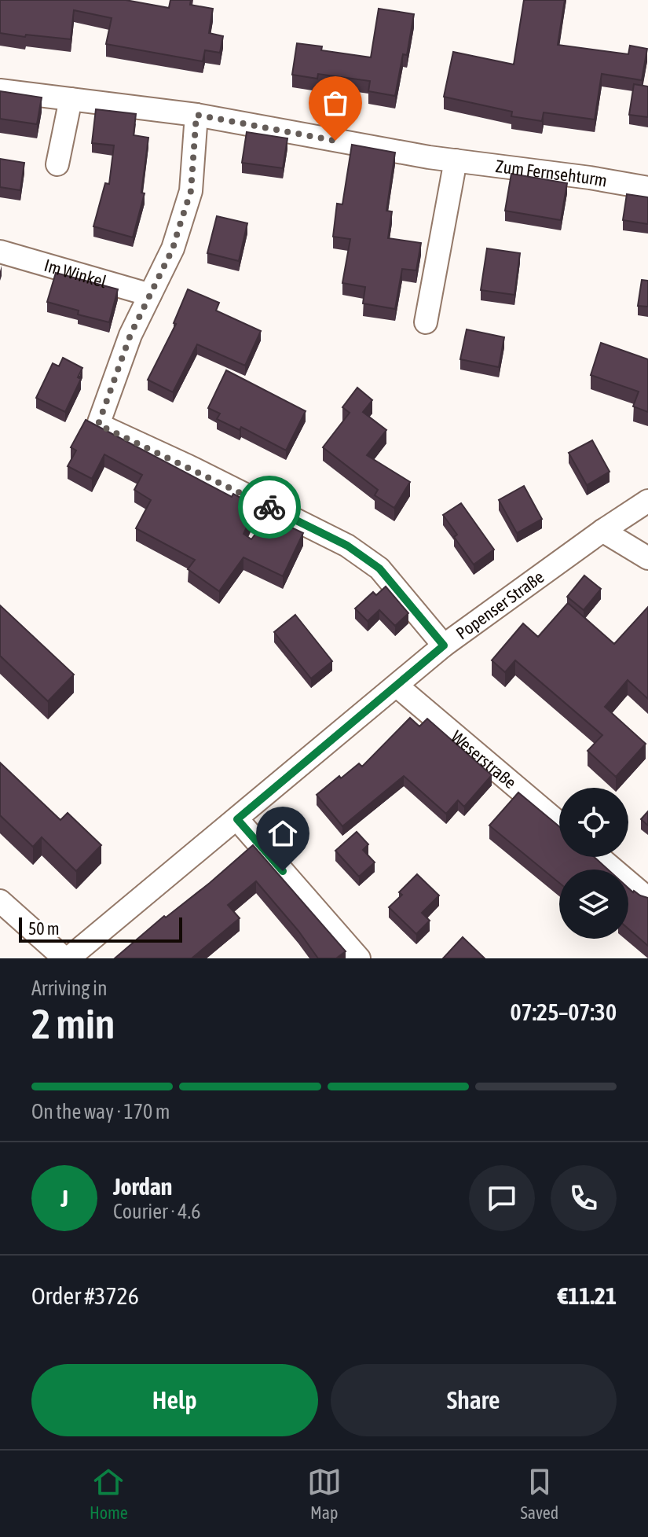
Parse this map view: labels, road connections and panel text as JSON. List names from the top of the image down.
{
  "streets": {
    "street": [
      "Zum Fernsehturm",
      "Im Winkel",
      "Popenser Straße",
      "Weserstraße"
    ]
  },
  "crossings": [
    ["Popenser Straße", "Weserstraße"]
  ],
  "scale_bar": "50 m",
  "page": {
    "scale": "50 m",
    "heading": ["2 min", "Arriving in", "07:25–07:30"],
    "panel": [
      "Jordan",
      "Courier · 4.6",
      "Order #3726",
      "€11.21"
    ],
    "bar": "On the way · 170 m",
    "round": "J",
    "buttons": ["Help", "Share"],
    "tabs": ["Home", "Map", "Saved"]
  }
}
